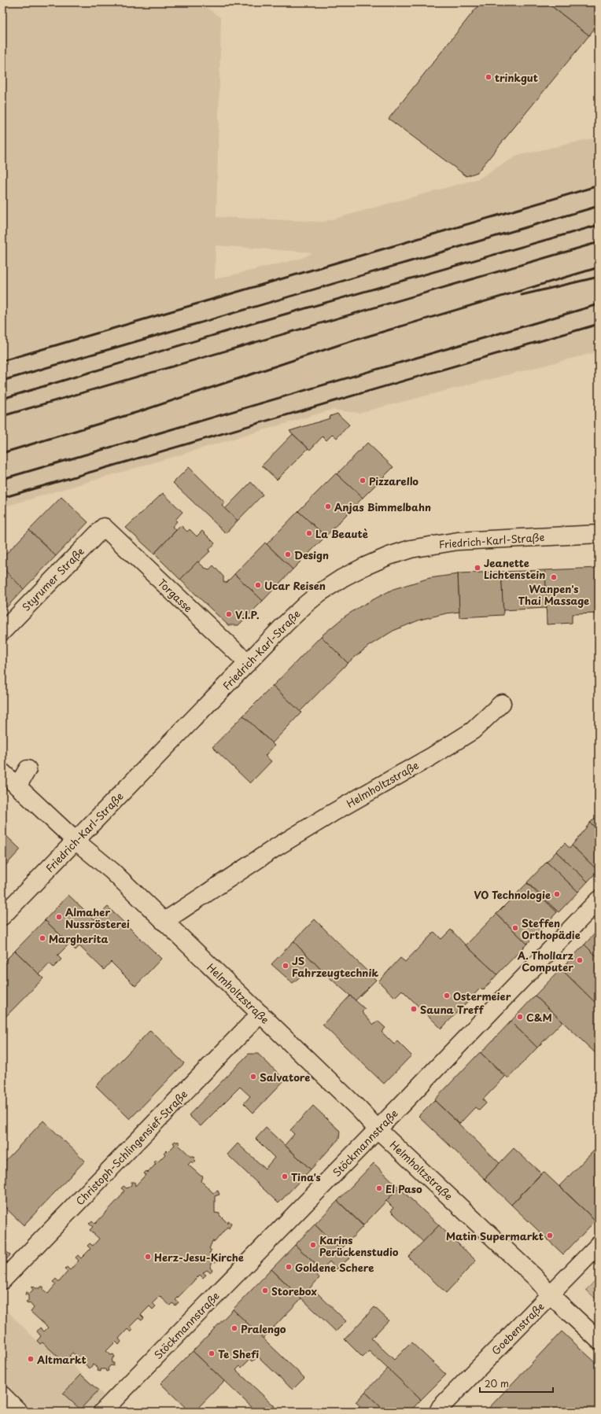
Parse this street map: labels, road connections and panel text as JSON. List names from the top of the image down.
{
  "streets": {
    "street": [
      "Friedrich-Karl-Straße",
      "Styrumer Straße",
      "Torgasse",
      "Helmholtzstraße",
      "Stöckmannstraße",
      "Christoph-Schlingensief-Straße",
      "Goebenstraße"
    ]
  },
  "crossings": [
    ["Friedrich-Karl-Straße", "Torgasse"],
    ["Friedrich-Karl-Straße", "Helmholtzstraße"],
    ["Styrumer Straße", "Torgasse"],
    ["Helmholtzstraße", "Stöckmannstraße"],
    ["Helmholtzstraße", "Christoph-Schlingensief-Straße"],
    ["Helmholtzstraße", "Goebenstraße"]
  ],
  "places": [
    "trinkgut",
    "Pizzarello",
    "Anjas Bimmelbahn",
    "La Beautè",
    "Design",
    "Jeanette Lichtenstein",
    "Wanpen's Thai Massage",
    "Ucar Reisen",
    "V.I.P.",
    "VO Technologie",
    "Almaher Nussrösterei",
    "Steffen Orthopädie",
    "Margherita",
    "A. Thollarz Computer",
    "JS Fahrzeugtechnik",
    "Ostermeier",
    "Sauna Treff",
    "C&M",
    "Salvatore",
    "Tina's",
    "El Paso",
    "Matin Supermarkt",
    "Karins Perückenstudio",
    "Herz-Jesu-Kirche",
    "Goldene Schere",
    "Storebox",
    "Pralengo",
    "Te Shefi",
    "Altmarkt"
  ],
  "scale_bar": "20 m"
}
